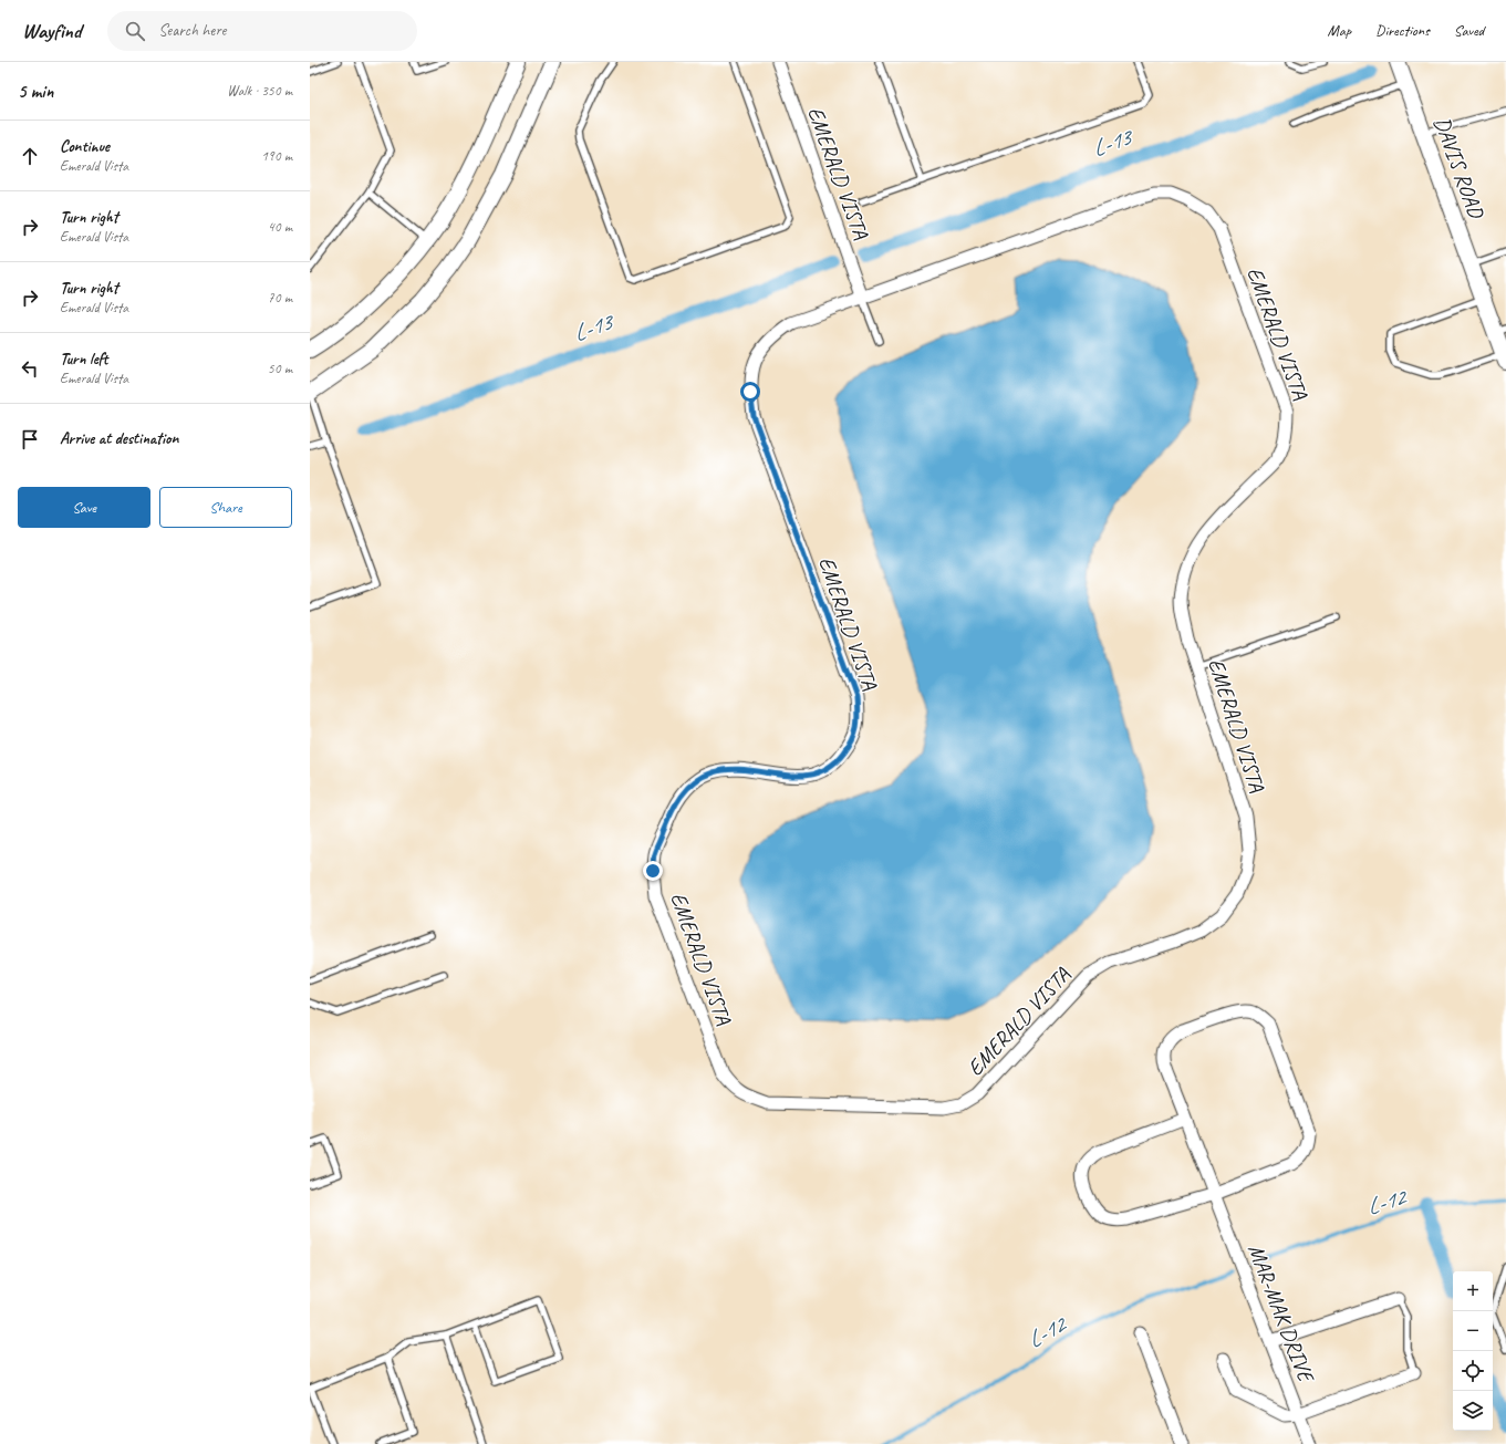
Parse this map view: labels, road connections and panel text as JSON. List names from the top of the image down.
{
  "streets": {
    "street": ["DAVIS ROAD", "EMERALD VISTA", "MAR-MAK DRIVE"]
  },
  "water": ["L-13", "L-12"],
  "page": {
    "header": "Wayfind",
    "search": "Search here",
    "nav": ["Map", "Directions", "Saved"],
    "heading": ["5 min", "Walk · 350 m"],
    "list": [
      ["Continue", "Emerald Vista", "190 m"],
      ["Turn right", "Emerald Vista", "40 m"],
      ["Turn right", "Emerald Vista", "70 m"],
      ["Turn left", "Emerald Vista", "50 m"],
      "Arrive at destination"
    ],
    "buttons": ["Save", "Share"],
    "map_buttons": ["+", "−"]
  }
}
